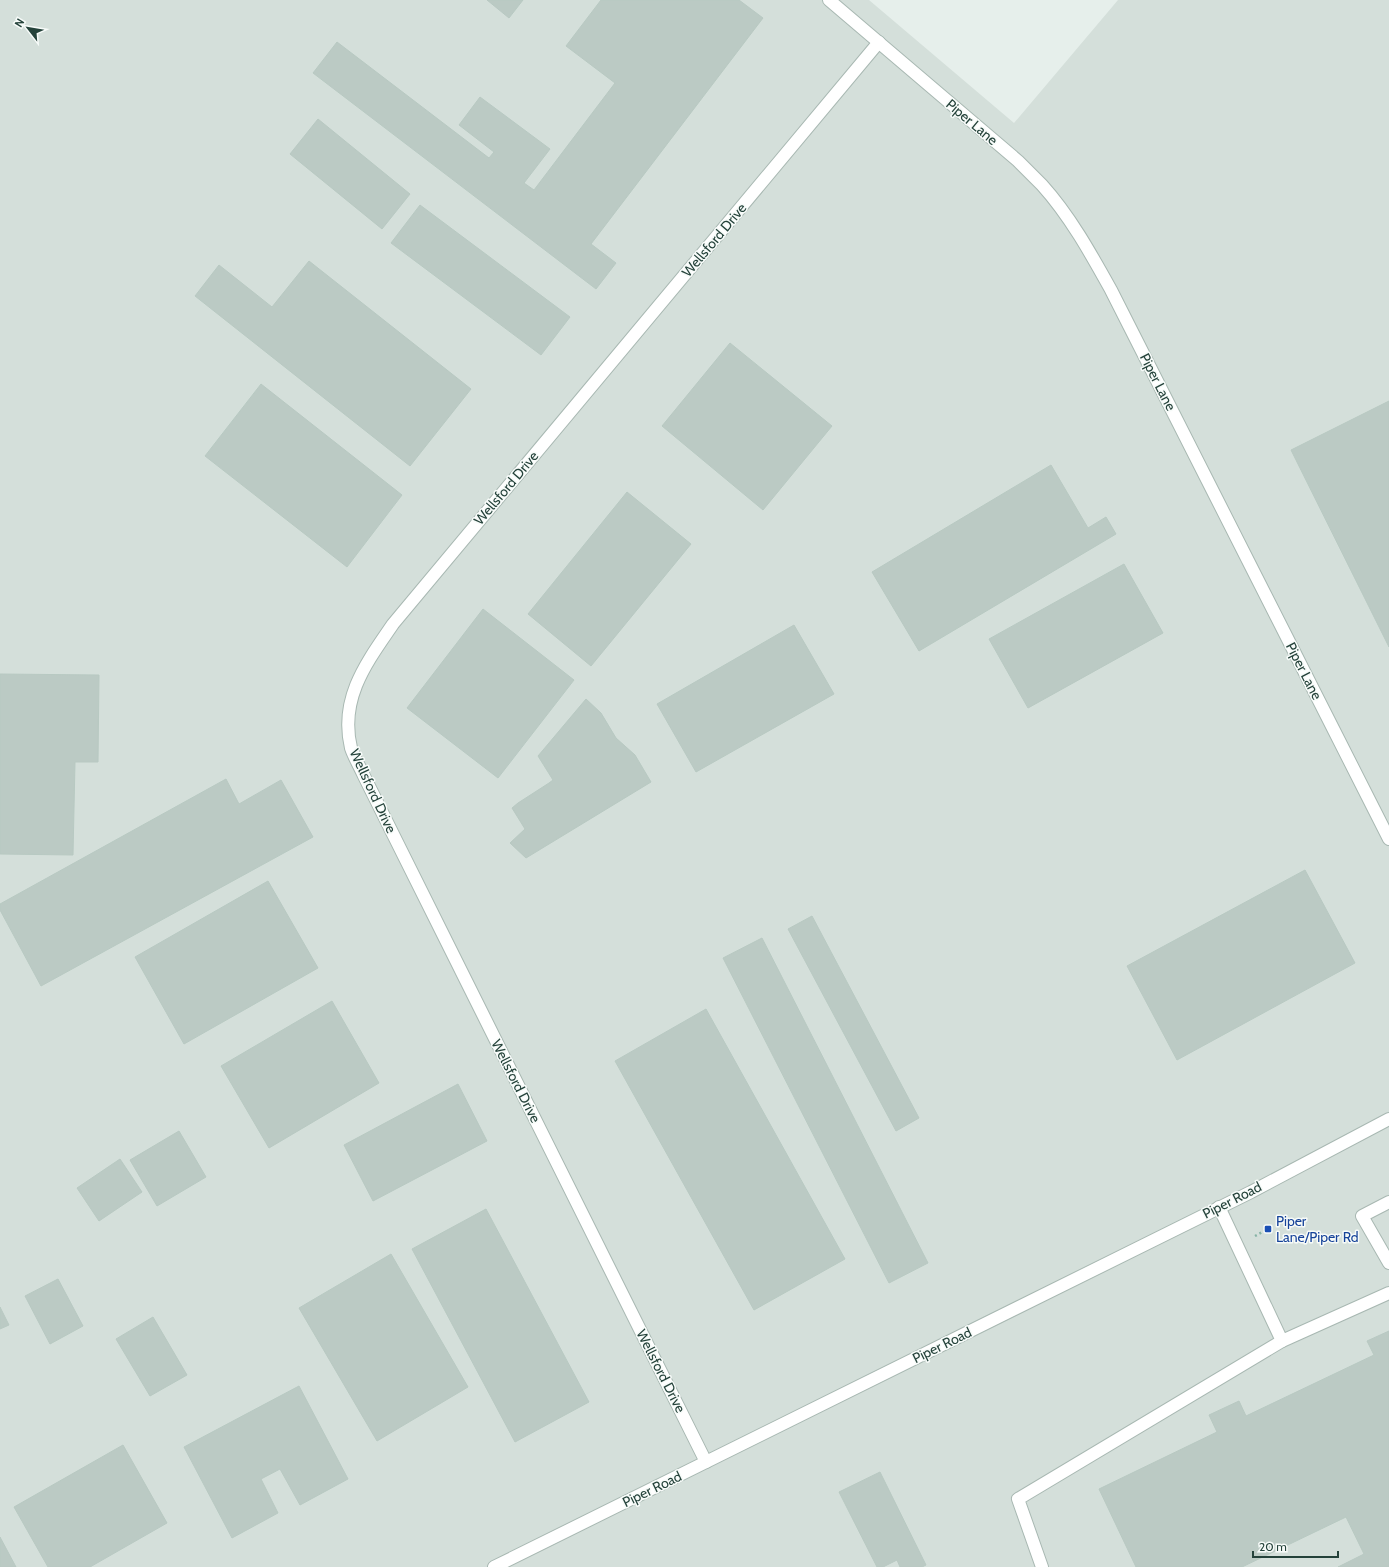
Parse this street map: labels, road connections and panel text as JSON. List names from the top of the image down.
{
  "streets": {
    "street": ["Piper Lane", "Wellsford Drive", "Piper Road"]
  },
  "crossings": [
    ["Piper Lane", "Wellsford Drive"],
    ["Wellsford Drive", "Piper Road"]
  ],
  "places": {
    "transit": ["Piper Lane/Piper Rd"]
  },
  "scale_bar": "20 m",
  "north": "top left"
}
